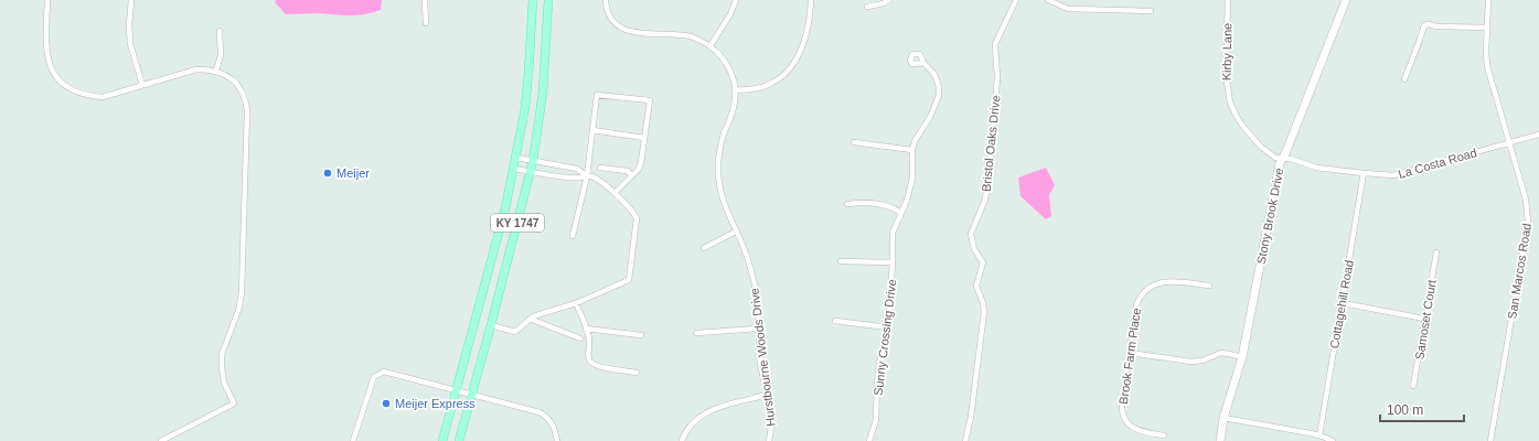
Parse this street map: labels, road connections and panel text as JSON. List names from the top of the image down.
{
  "streets": {
    "main road": ["KY 1747"],
    "street": [
      "Kirby Lane",
      "Bristol Oaks Drive",
      "La Costa Road",
      "Stony Brook Drive",
      "San Marcos Road",
      "Cottagehill Road",
      "Samoset Court",
      "Sunny Crossing Drive",
      "Brook Farm Place",
      "Hurstbourne Woods Drive"
    ]
  },
  "crossings": [
    ["Kirby Lane", "La Costa Road"],
    ["Kirby Lane", "Stony Brook Drive"],
    ["La Costa Road", "Stony Brook Drive"],
    ["La Costa Road", "San Marcos Road"],
    ["La Costa Road", "Cottagehill Road"]
  ],
  "places": ["Meijer", "Meijer Express"],
  "scale_bar": "100 m"
}
